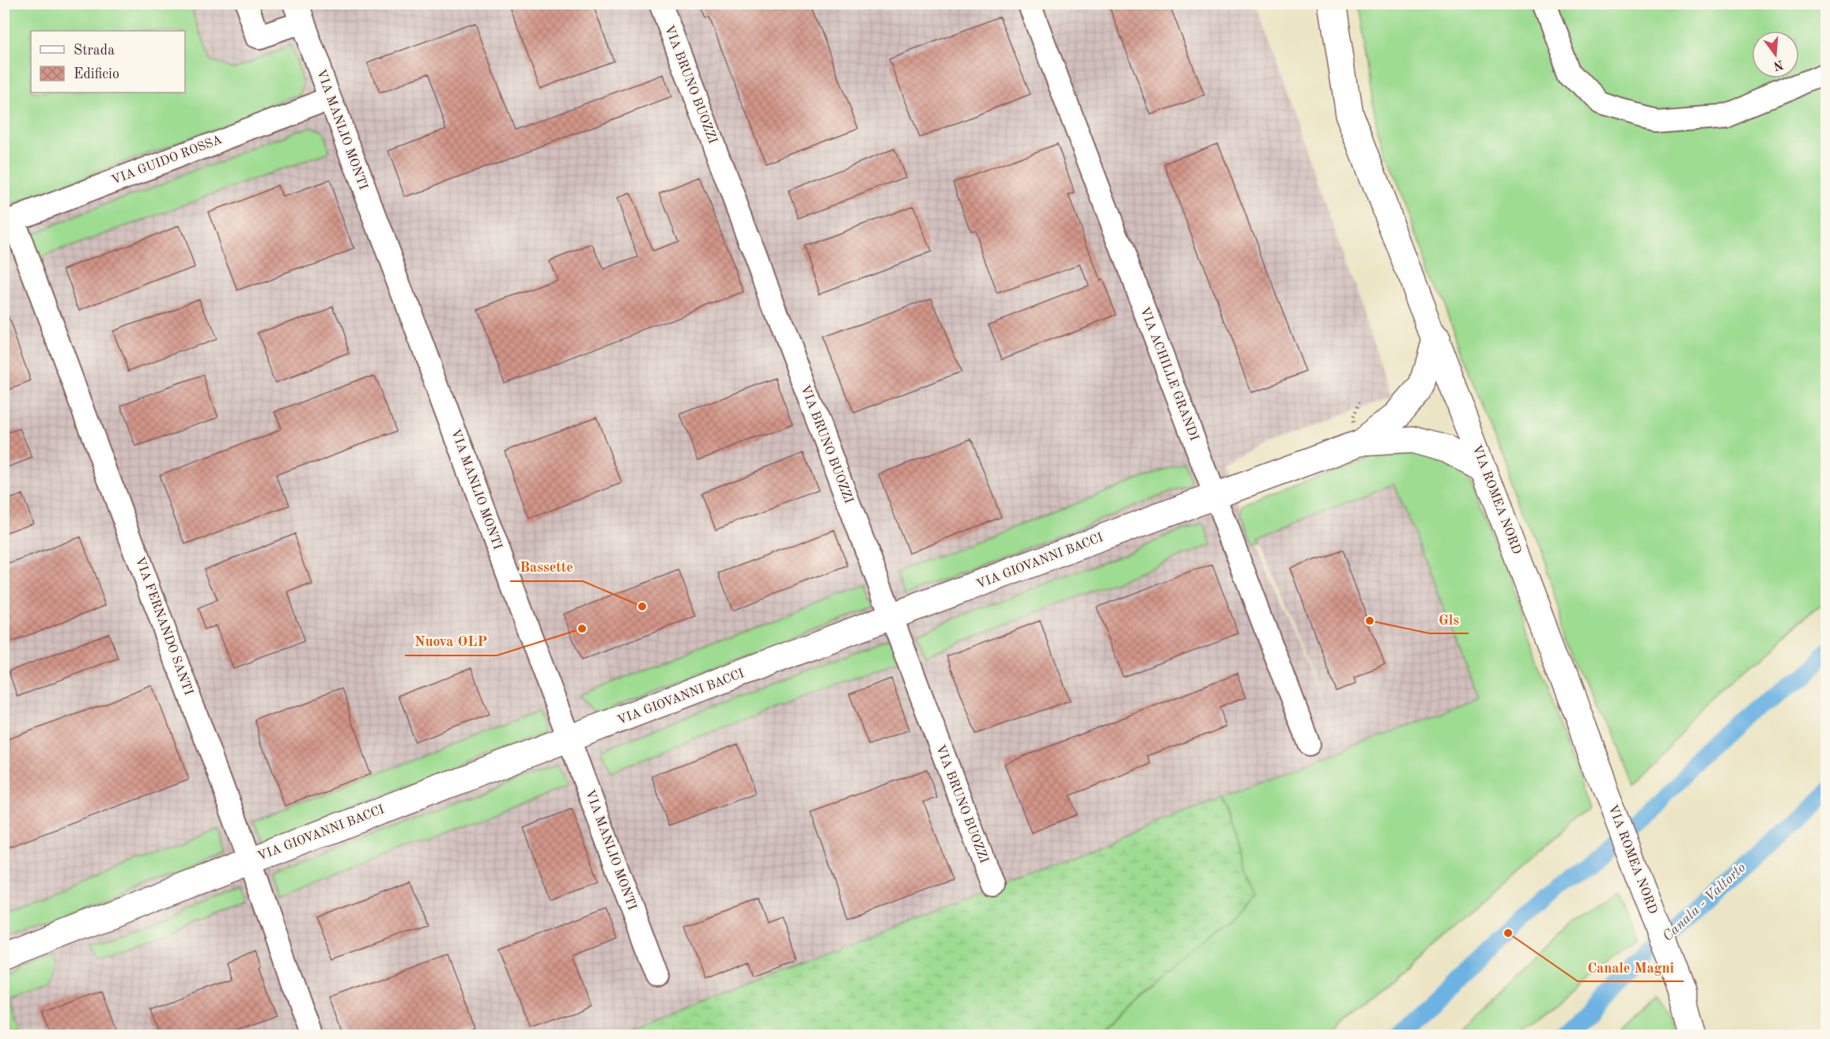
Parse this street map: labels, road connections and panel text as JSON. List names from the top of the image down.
{
  "streets": {
    "main road": ["VIA ROMEA NORD", "VIA GIOVANNI BACCI"],
    "street": [
      "VIA BRUNO BUOZZI",
      "VIA MANLIO MONTI",
      "VIA GUIDO ROSSA",
      "VIA ACHILLE GRANDI",
      "VIA FERNANDO SANTI"
    ]
  },
  "crossings": [
    ["VIA BRUNO BUOZZI", "VIA GIOVANNI BACCI"],
    ["VIA MANLIO MONTI", "VIA GUIDO ROSSA"],
    ["VIA MANLIO MONTI", "VIA GIOVANNI BACCI"],
    ["VIA GUIDO ROSSA", "VIA FERNANDO SANTI"],
    ["VIA ACHILLE GRANDI", "VIA GIOVANNI BACCI"],
    ["VIA ROMEA NORD", "VIA GIOVANNI BACCI"],
    ["VIA GIOVANNI BACCI", "VIA FERNANDO SANTI"]
  ],
  "water": ["Canala - Valtorto"],
  "places": [
    "Bassette",
    "Gls",
    "Nuova OLP",
    "Canale Magni"
  ],
  "legend": ["Strada", "Edificio"],
  "north": "bottom"
}
